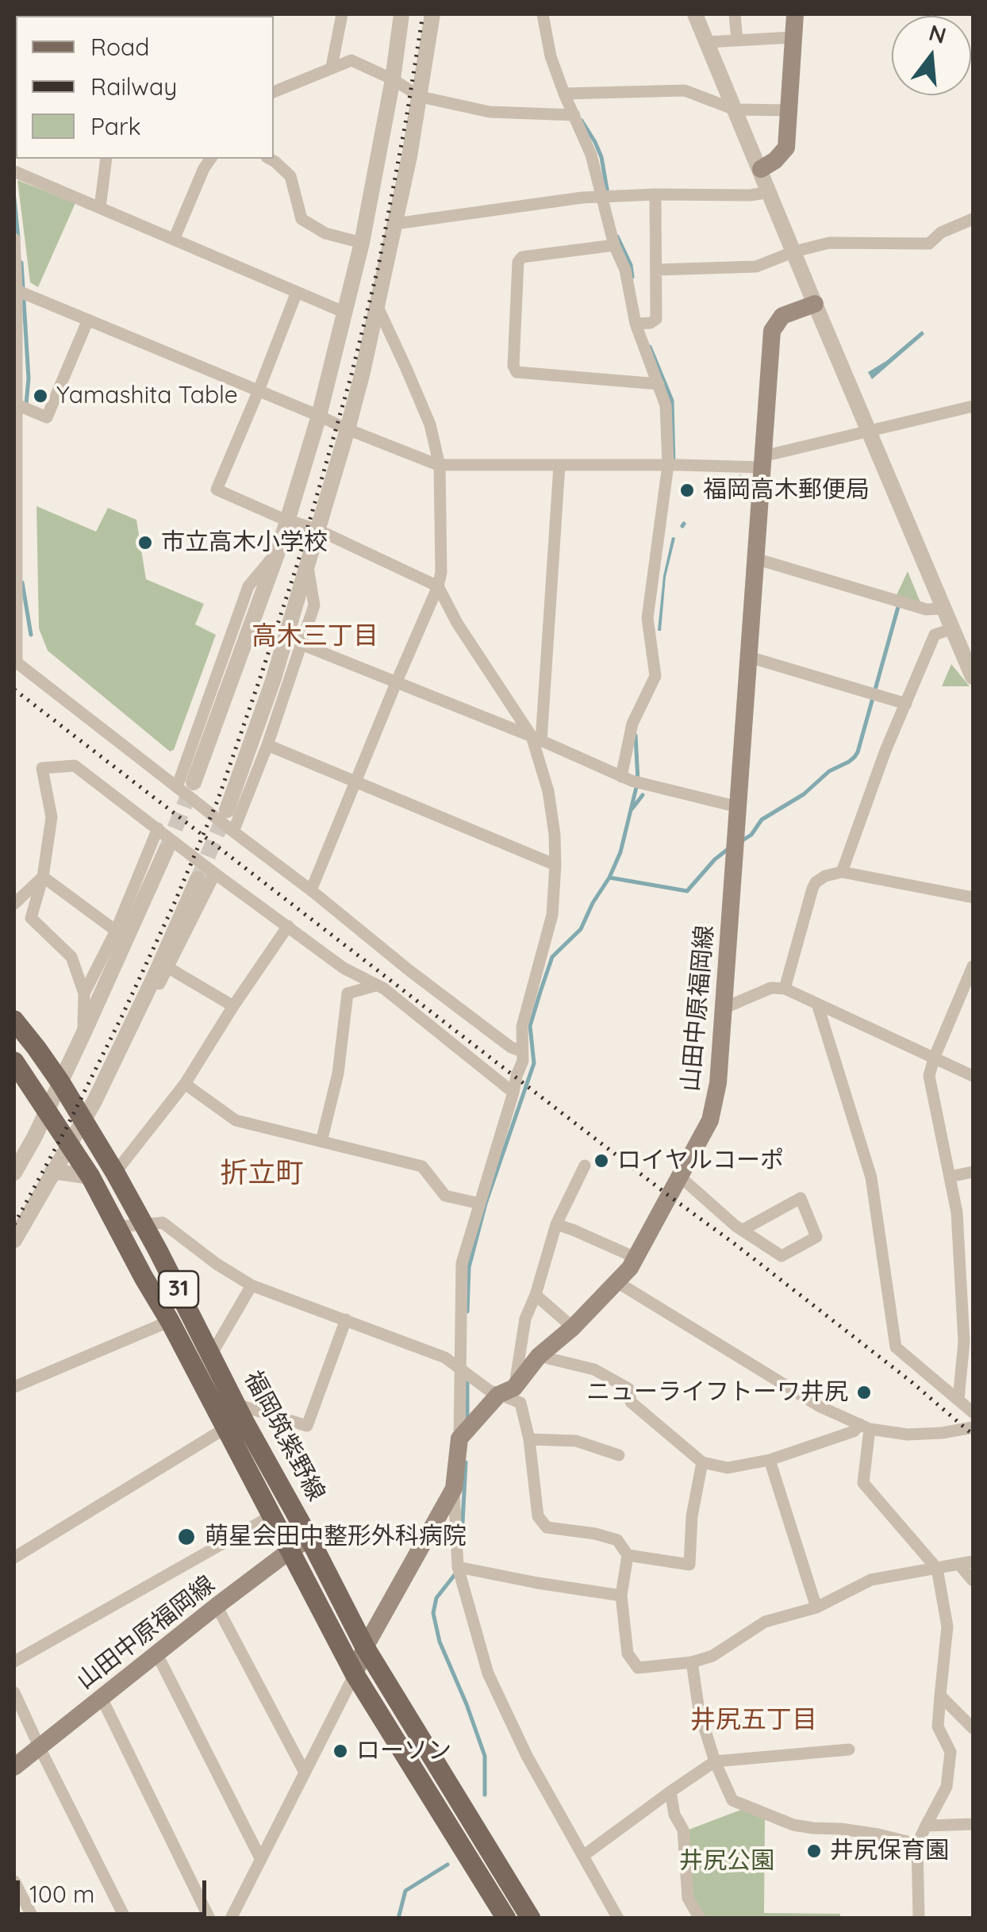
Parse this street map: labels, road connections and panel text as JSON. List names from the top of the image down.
{
  "streets": {
    "main road": ["山田中原福岡線", "31", "福岡筑紫野線"]
  },
  "crossings": [
    ["山田中原福岡線", "福岡筑紫野線"]
  ],
  "districts": ["高木三丁目", "折立町", "井尻五丁目"],
  "parks": ["井尻公園"],
  "places": [
    "Yamashita Table",
    "福岡高木郵便局",
    "市立高木小学校",
    "ロイヤルコーポ",
    "ニューライフトーワ井尻",
    "萌星会田中整形外科病院",
    "ローソン",
    "井尻保育園"
  ],
  "legend": ["Road", "Railway", "Park"],
  "scale_bar": "100 m",
  "north": "top"
}
